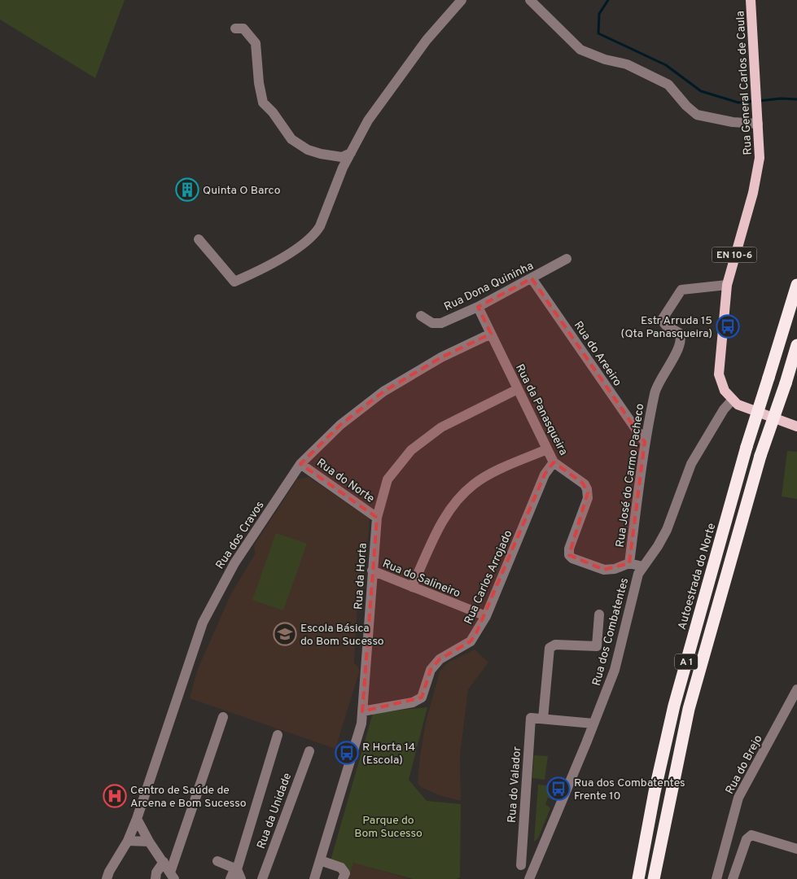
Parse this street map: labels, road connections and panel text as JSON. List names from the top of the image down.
{
  "streets": {
    "highway": ["Autoestrada do Norte", "A 1"],
    "main road": ["Rua General Carlos de Caula", "EN 10-6"],
    "street": [
      "Rua Dona Quininha",
      "Rua do Areeiro",
      "Rua da Panasqueira",
      "Rua José do Carmo Pacheco",
      "Rua do Norte",
      "Rua dos Cravos",
      "Rua da Horta",
      "Rua Carlos Arrojado",
      "Rua do Salineiro",
      "Rua dos Combatentes",
      "Rua do Brejo",
      "Rua do Valador",
      "Rua da Unidade"
    ]
  },
  "crossings": [
    ["Rua General Carlos de Caula", "Rua José do Carmo Pacheco"],
    ["Rua General Carlos de Caula", "Rua dos Combatentes"],
    ["Rua Dona Quininha", "Rua do Areeiro"],
    ["Rua Dona Quininha", "Rua da Panasqueira"],
    ["Rua do Areeiro", "Rua José do Carmo Pacheco"],
    ["Rua da Panasqueira", "Rua José do Carmo Pacheco"],
    ["Rua da Panasqueira", "Rua dos Cravos"],
    ["Rua da Panasqueira", "Rua da Horta"],
    ["Rua da Panasqueira", "Rua Carlos Arrojado"],
    ["Rua do Norte", "Rua dos Cravos"],
    ["Rua do Norte", "Rua da Horta"],
    ["Rua da Horta", "Rua Carlos Arrojado"],
    ["Rua da Horta", "Rua do Salineiro"],
    ["Rua Carlos Arrojado", "Rua do Salineiro"]
  ],
  "parks": ["Parque do Bom Sucesso"],
  "places": {
    "building": ["Quinta O Barco"],
    "bus stop": ["Estr Arruda 15 (Qta Panasqueira)", "R Horta 14 (Escola)", "Rua dos Combatentes Frente 10"],
    "school or university": ["Escola Básica do Bom Sucesso"],
    "hospital": ["Centro de Saúde de Arcena e Bom Sucesso"]
  }
}
